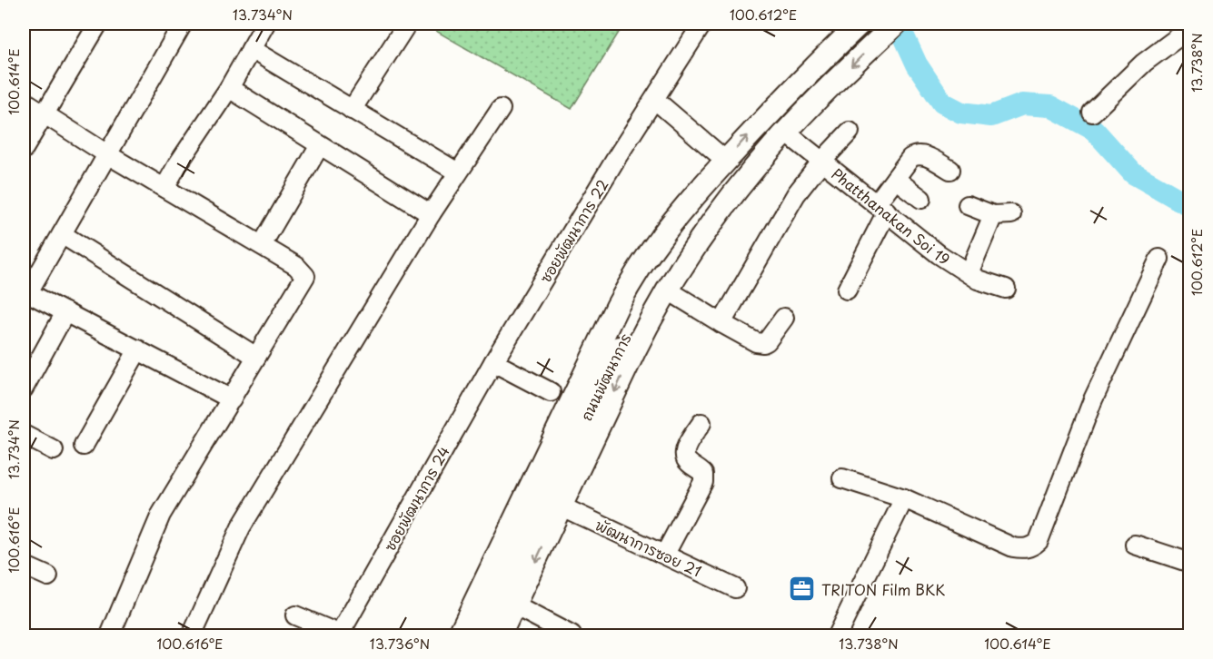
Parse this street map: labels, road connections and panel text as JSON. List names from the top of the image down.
{
  "streets": {
    "main road": ["ถนนพัฒนาการ"],
    "street": [
      "Phatthanakan Soi 19",
      "ซอยพัฒนาการ 22",
      "ซอยพัฒนาการ 24",
      "พัฒนาการซอย 21"
    ]
  },
  "crossings": [
    ["Phatthanakan Soi 19", "ถนนพัฒนาการ"],
    ["ซอยพัฒนาการ 22", "ซอยพัฒนาการ 24"],
    ["ถนนพัฒนาการ", "พัฒนาการซอย 21"]
  ],
  "places": {
    "office": ["TRITON Film BKK"]
  },
  "coordinates": [
    "13.734°N",
    "100.612°E",
    "13.738°N",
    "100.614°E",
    "100.616°E",
    "13.736°N"
  ]
}
